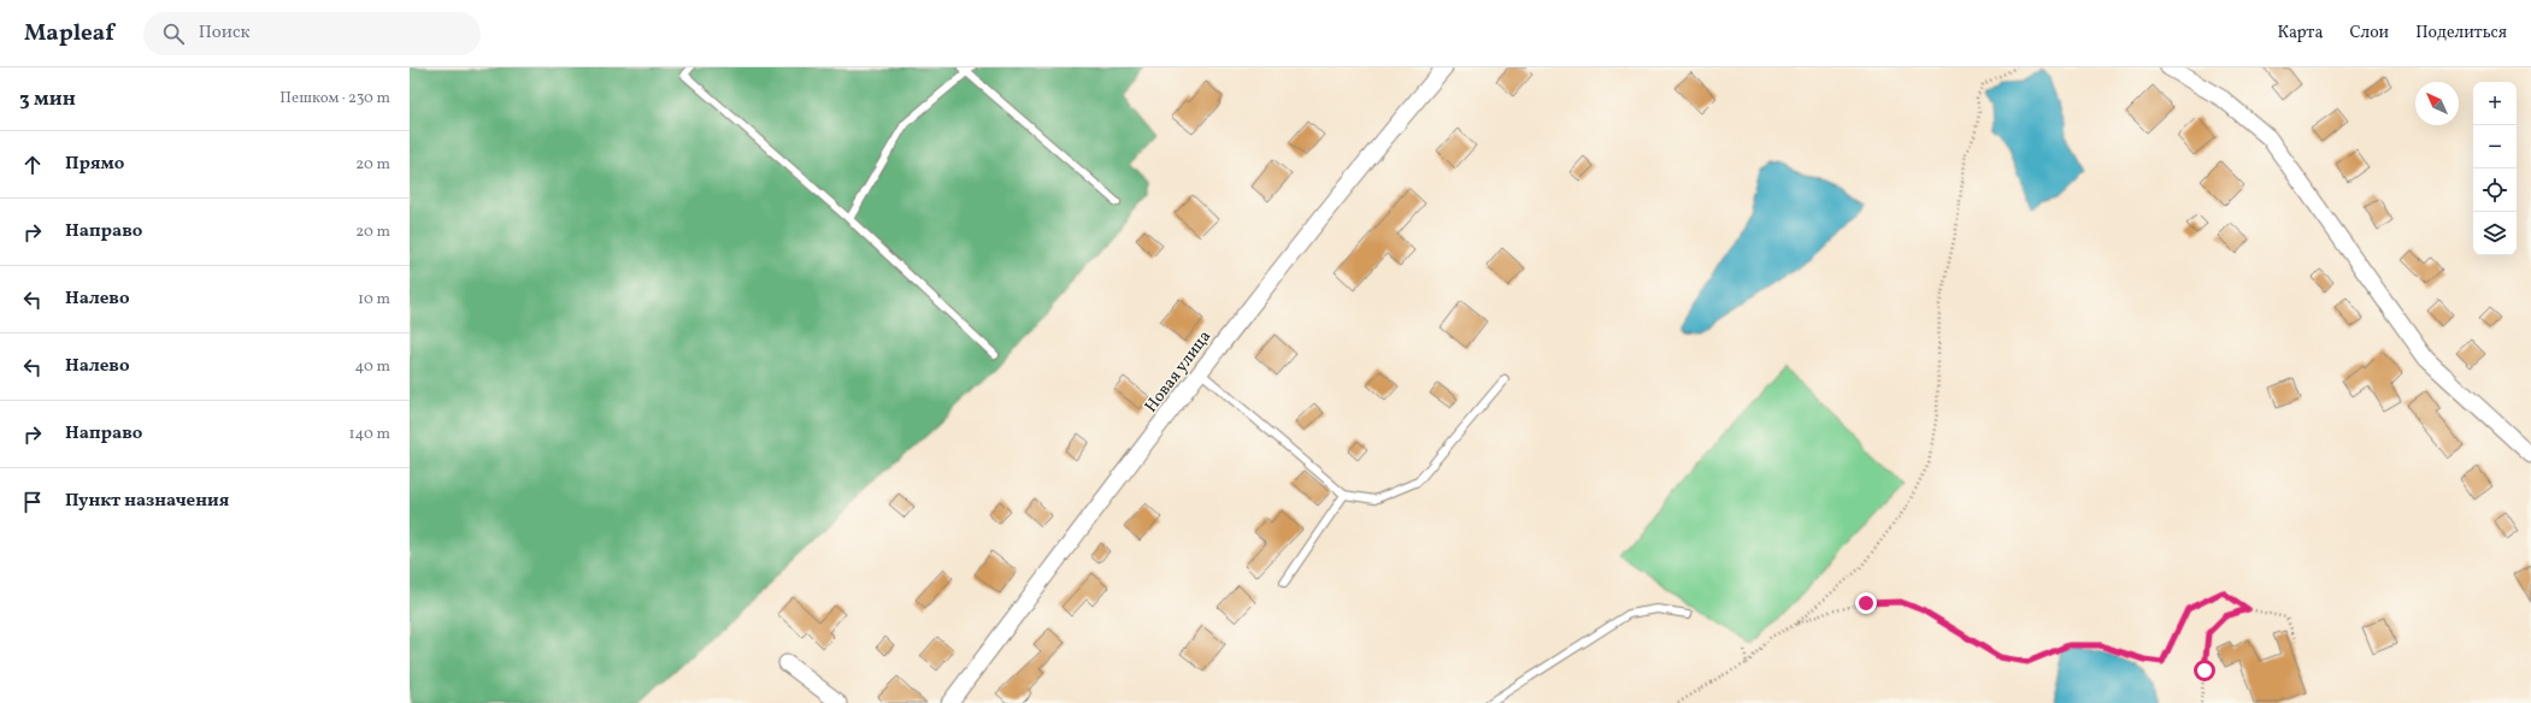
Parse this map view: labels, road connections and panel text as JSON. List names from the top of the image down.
{
  "streets": {
    "street": ["Новая улица"]
  },
  "north": "top left",
  "page": {
    "header": "Mapleaf",
    "search": "Поиск",
    "nav": ["Карта", "Слои", "Поделиться"],
    "heading": ["3 мин", "Пешком · 230 m"],
    "map_buttons": ["+", "−"],
    "list": [
      ["Прямо", "20 m"],
      ["Направо", "20 m"],
      ["Налево", "10 m"],
      ["Налево", "40 m"],
      ["Направо", "140 m"],
      "Пункт назначения"
    ]
  }
}
